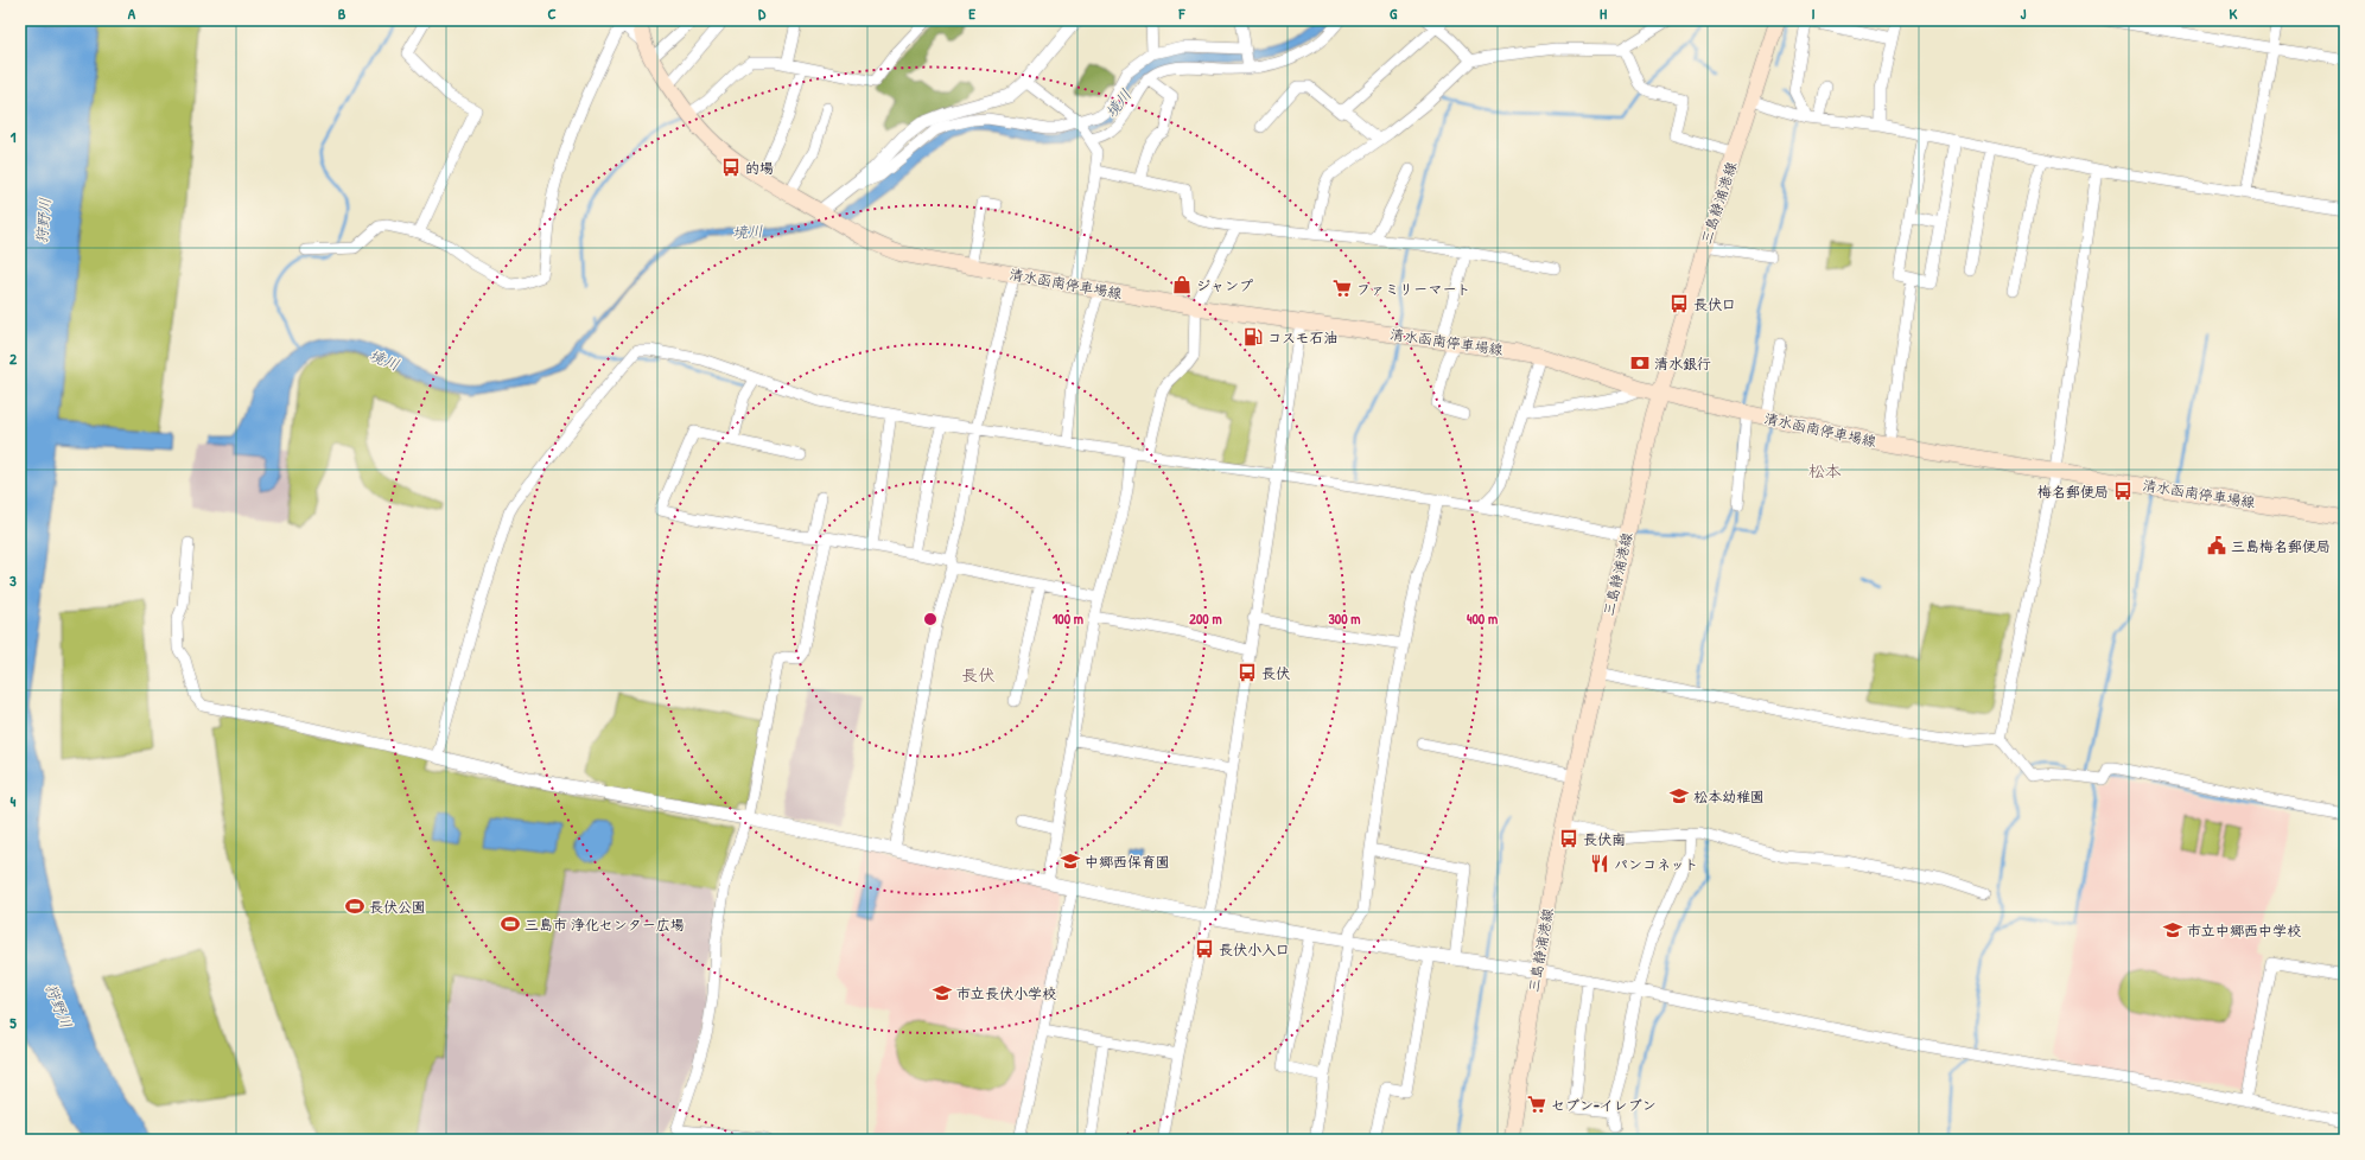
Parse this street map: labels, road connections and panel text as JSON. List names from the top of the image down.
{
  "streets": {
    "main road": ["三島静浦港線", "清水函南停車場線"]
  },
  "crossings": [
    ["三島静浦港線", "清水函南停車場線"]
  ],
  "districts": ["松本", "長伏"],
  "water": ["境川", "狩野川"],
  "places": {
    "bus stop": [
      "的場",
      "長伏口",
      "梅名郵便局",
      "長伏",
      "長伏南",
      "長伏小入口"
    ],
    "shop": ["ジャンプ"],
    "supermarket": ["ファミリーマート", "セブン-イレブン"],
    "fuel station": ["コスモ石油"],
    "bank": ["清水銀行"],
    "public building": ["三島梅名郵便局"],
    "school or university": [
      "松本幼稚園",
      "中郷西保育園",
      "市立中郷西中学校",
      "市立長伏小学校"
    ],
    "restaurant": ["パンコネット"],
    "sports": ["長伏公園", "三島市 浄化センター広場"]
  },
  "grid": {
    "columns": [
      "A",
      "B",
      "C",
      "D",
      "E",
      "F",
      "G",
      "H",
      "I",
      "J",
      "K"
    ],
    "rows": [
      "1",
      "2",
      "3",
      "4",
      "5"
    ]
  },
  "rings": [
    "100 m",
    "200 m",
    "300 m",
    "400 m"
  ]
}
